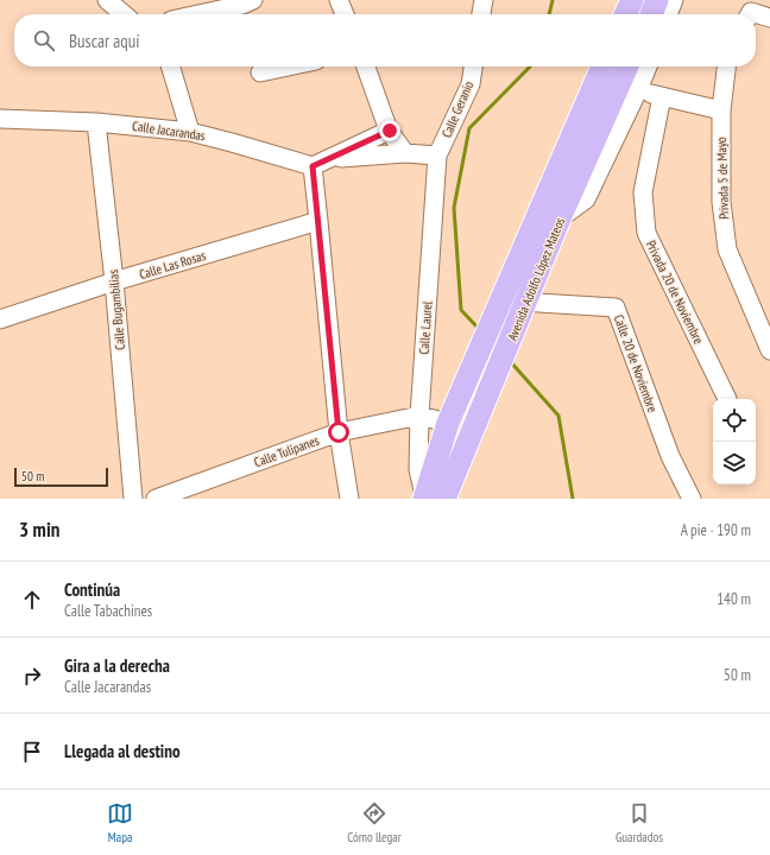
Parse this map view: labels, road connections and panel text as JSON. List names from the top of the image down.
{
  "streets": {
    "main road": ["Avenida Adolfo López Mateos"],
    "street": [
      "Calle Geranio",
      "Calle Jacarandas",
      "Privada 5 de Mayo",
      "Calle Las Rosas",
      "Privada 20 de Noviembre",
      "Calle Bugambilias",
      "Calle Laurel",
      "Calle 20 de Noviembre",
      "Calle Tulipanes"
    ]
  },
  "crossings": [
    ["Calle Geranio", "Calle Laurel"],
    ["Calle Jacarandas", "Calle Bugambilias"],
    ["Calle Las Rosas", "Calle Bugambilias"],
    ["Avenida Adolfo López Mateos", "Calle Laurel"],
    ["Avenida Adolfo López Mateos", "Calle 20 de Noviembre"],
    ["Avenida Adolfo López Mateos", "Calle Tulipanes"],
    ["Calle Laurel", "Calle Tulipanes"]
  ],
  "scale_bar": "50 m",
  "page": {
    "search": "Buscar aquí",
    "scale": "50 m",
    "heading": ["3 min", "A pie · 190 m"],
    "list": [
      ["Continúa", "Calle Tabachines", "140 m"],
      ["Gira a la derecha", "Calle Jacarandas", "50 m"],
      "Llegada al destino"
    ],
    "nav": ["Mapa", "Cómo llegar", "Guardados"]
  }
}
